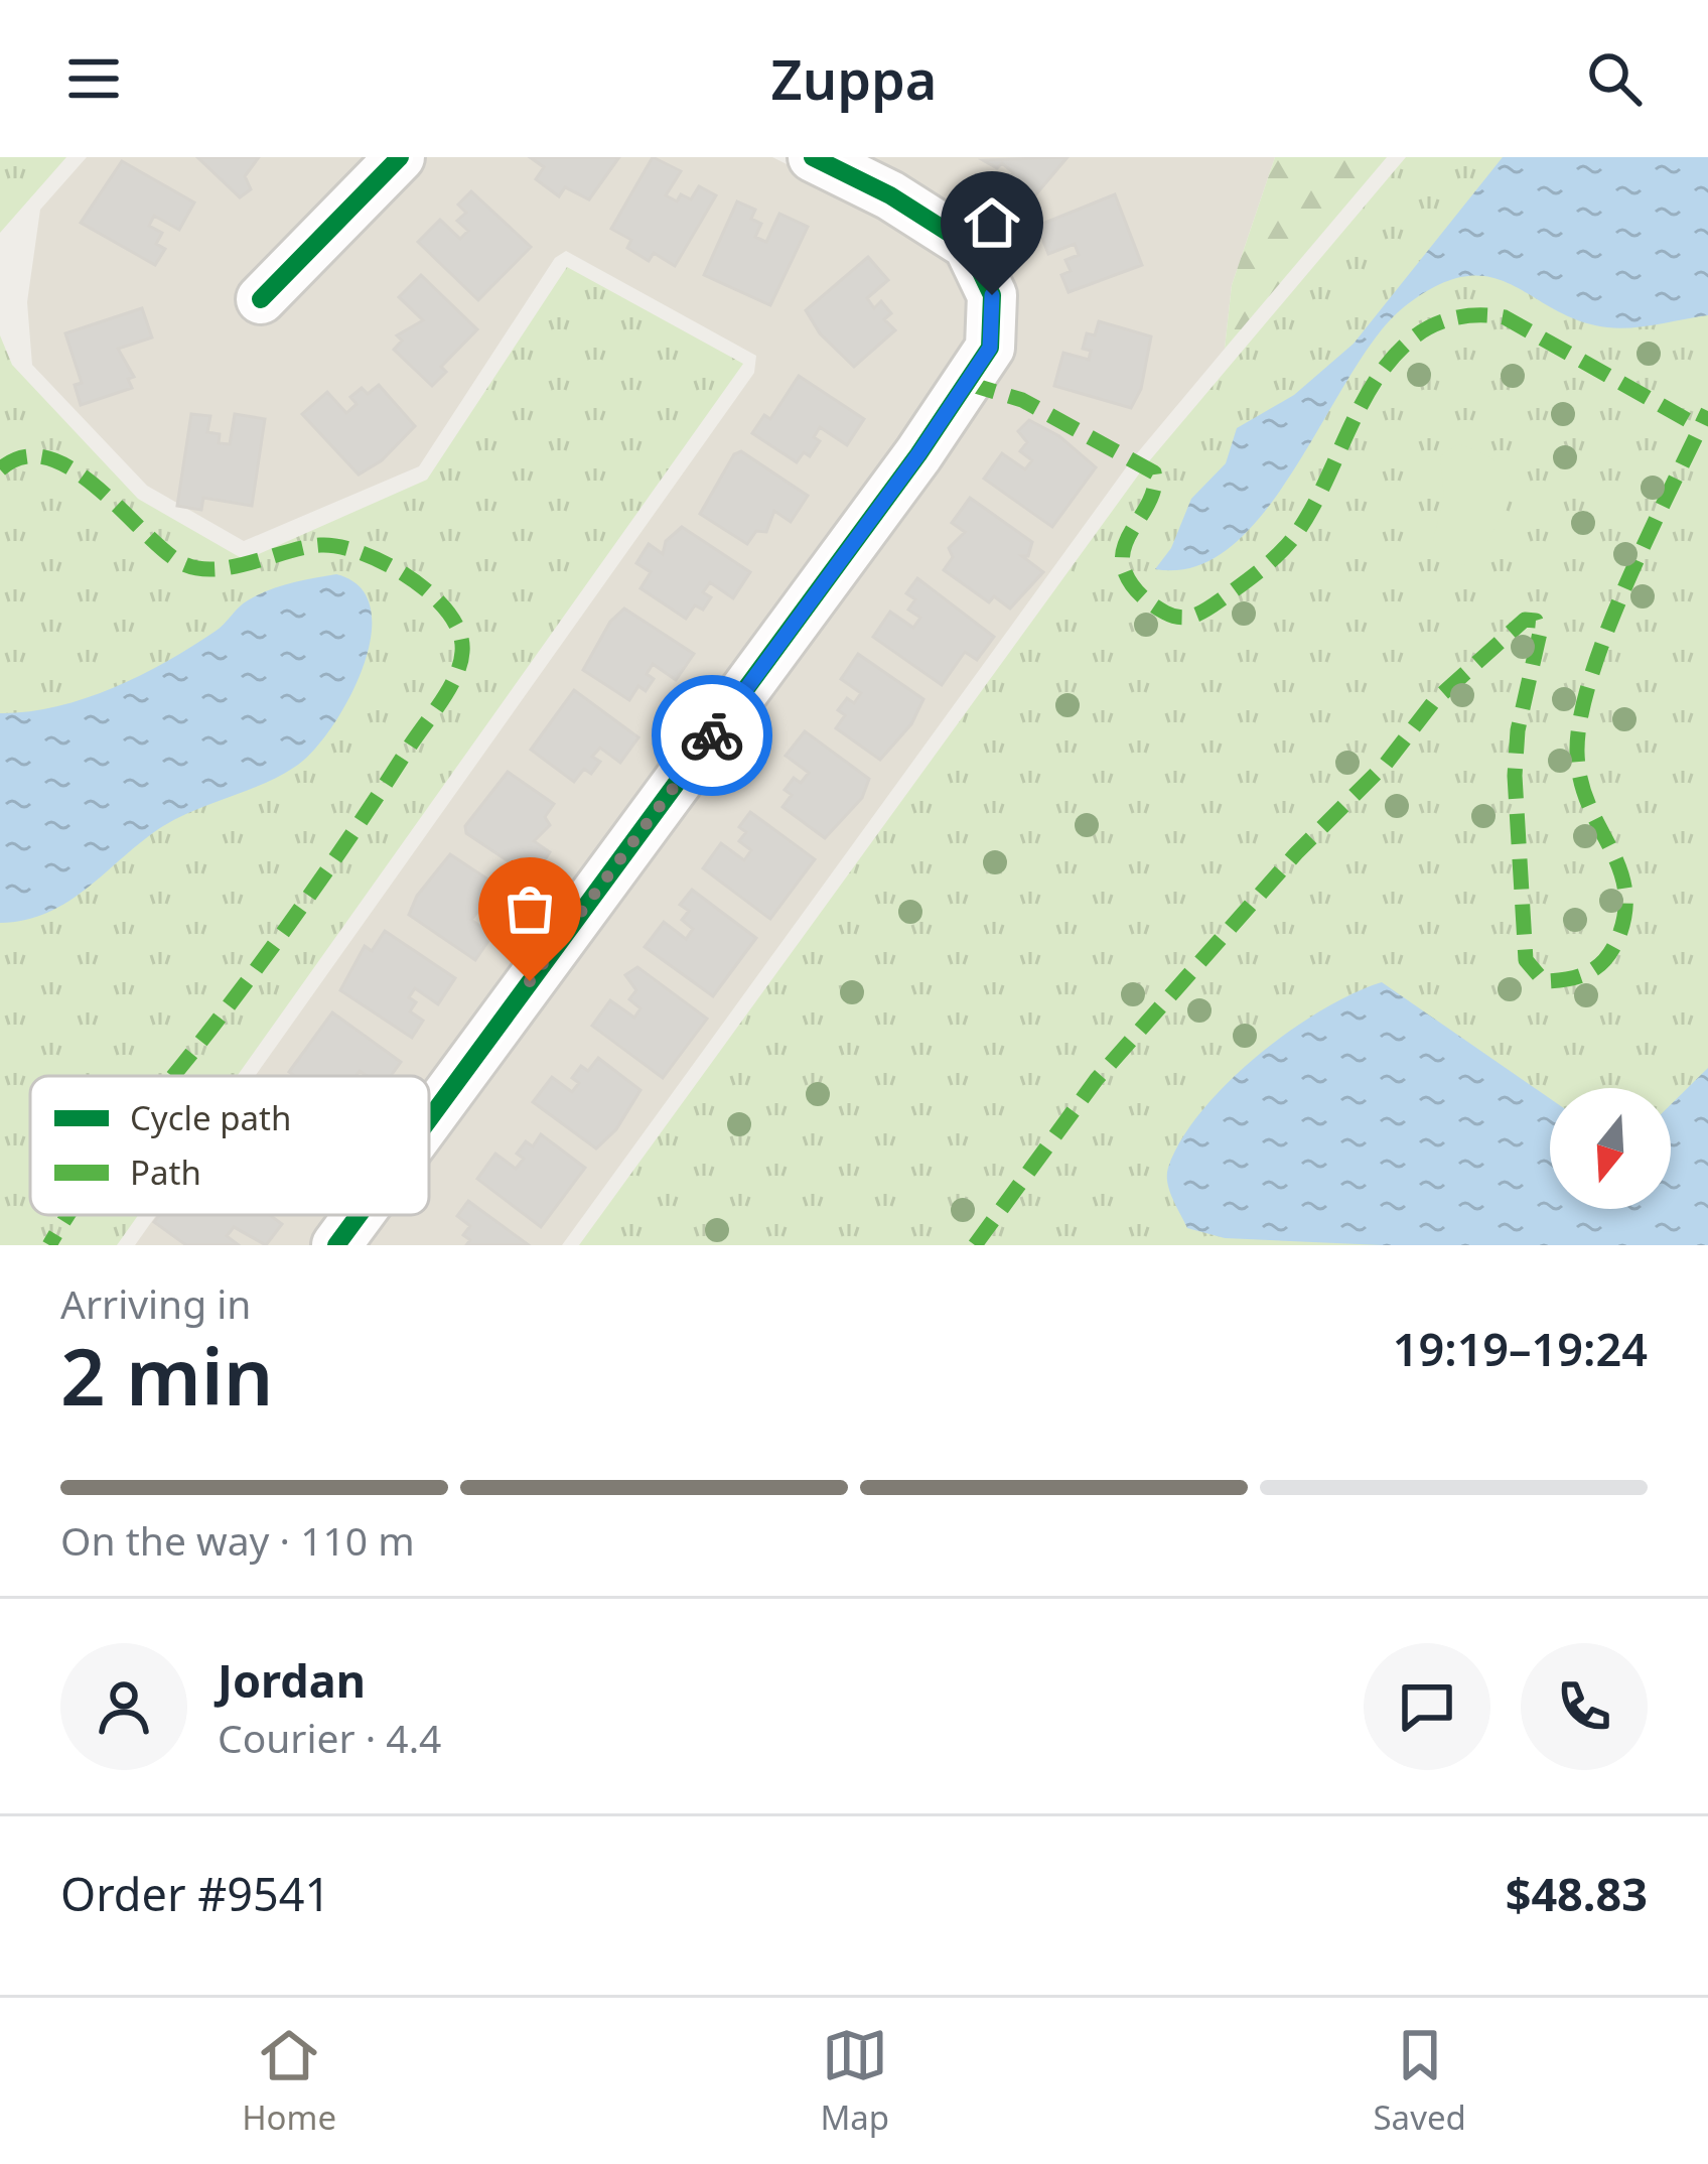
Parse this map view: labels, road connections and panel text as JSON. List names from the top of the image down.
{
  "legend": ["Cycle path", "Path"],
  "north": "bottom",
  "page": {
    "header": "Zuppa",
    "heading": ["2 min", "Arriving in", "19:19–19:24"],
    "panel": [
      "Jordan",
      "Courier · 4.4",
      "Order #9541",
      "$48.83"
    ],
    "bar": "On the way · 110 m",
    "tabs": ["Home", "Map", "Saved"]
  }
}
